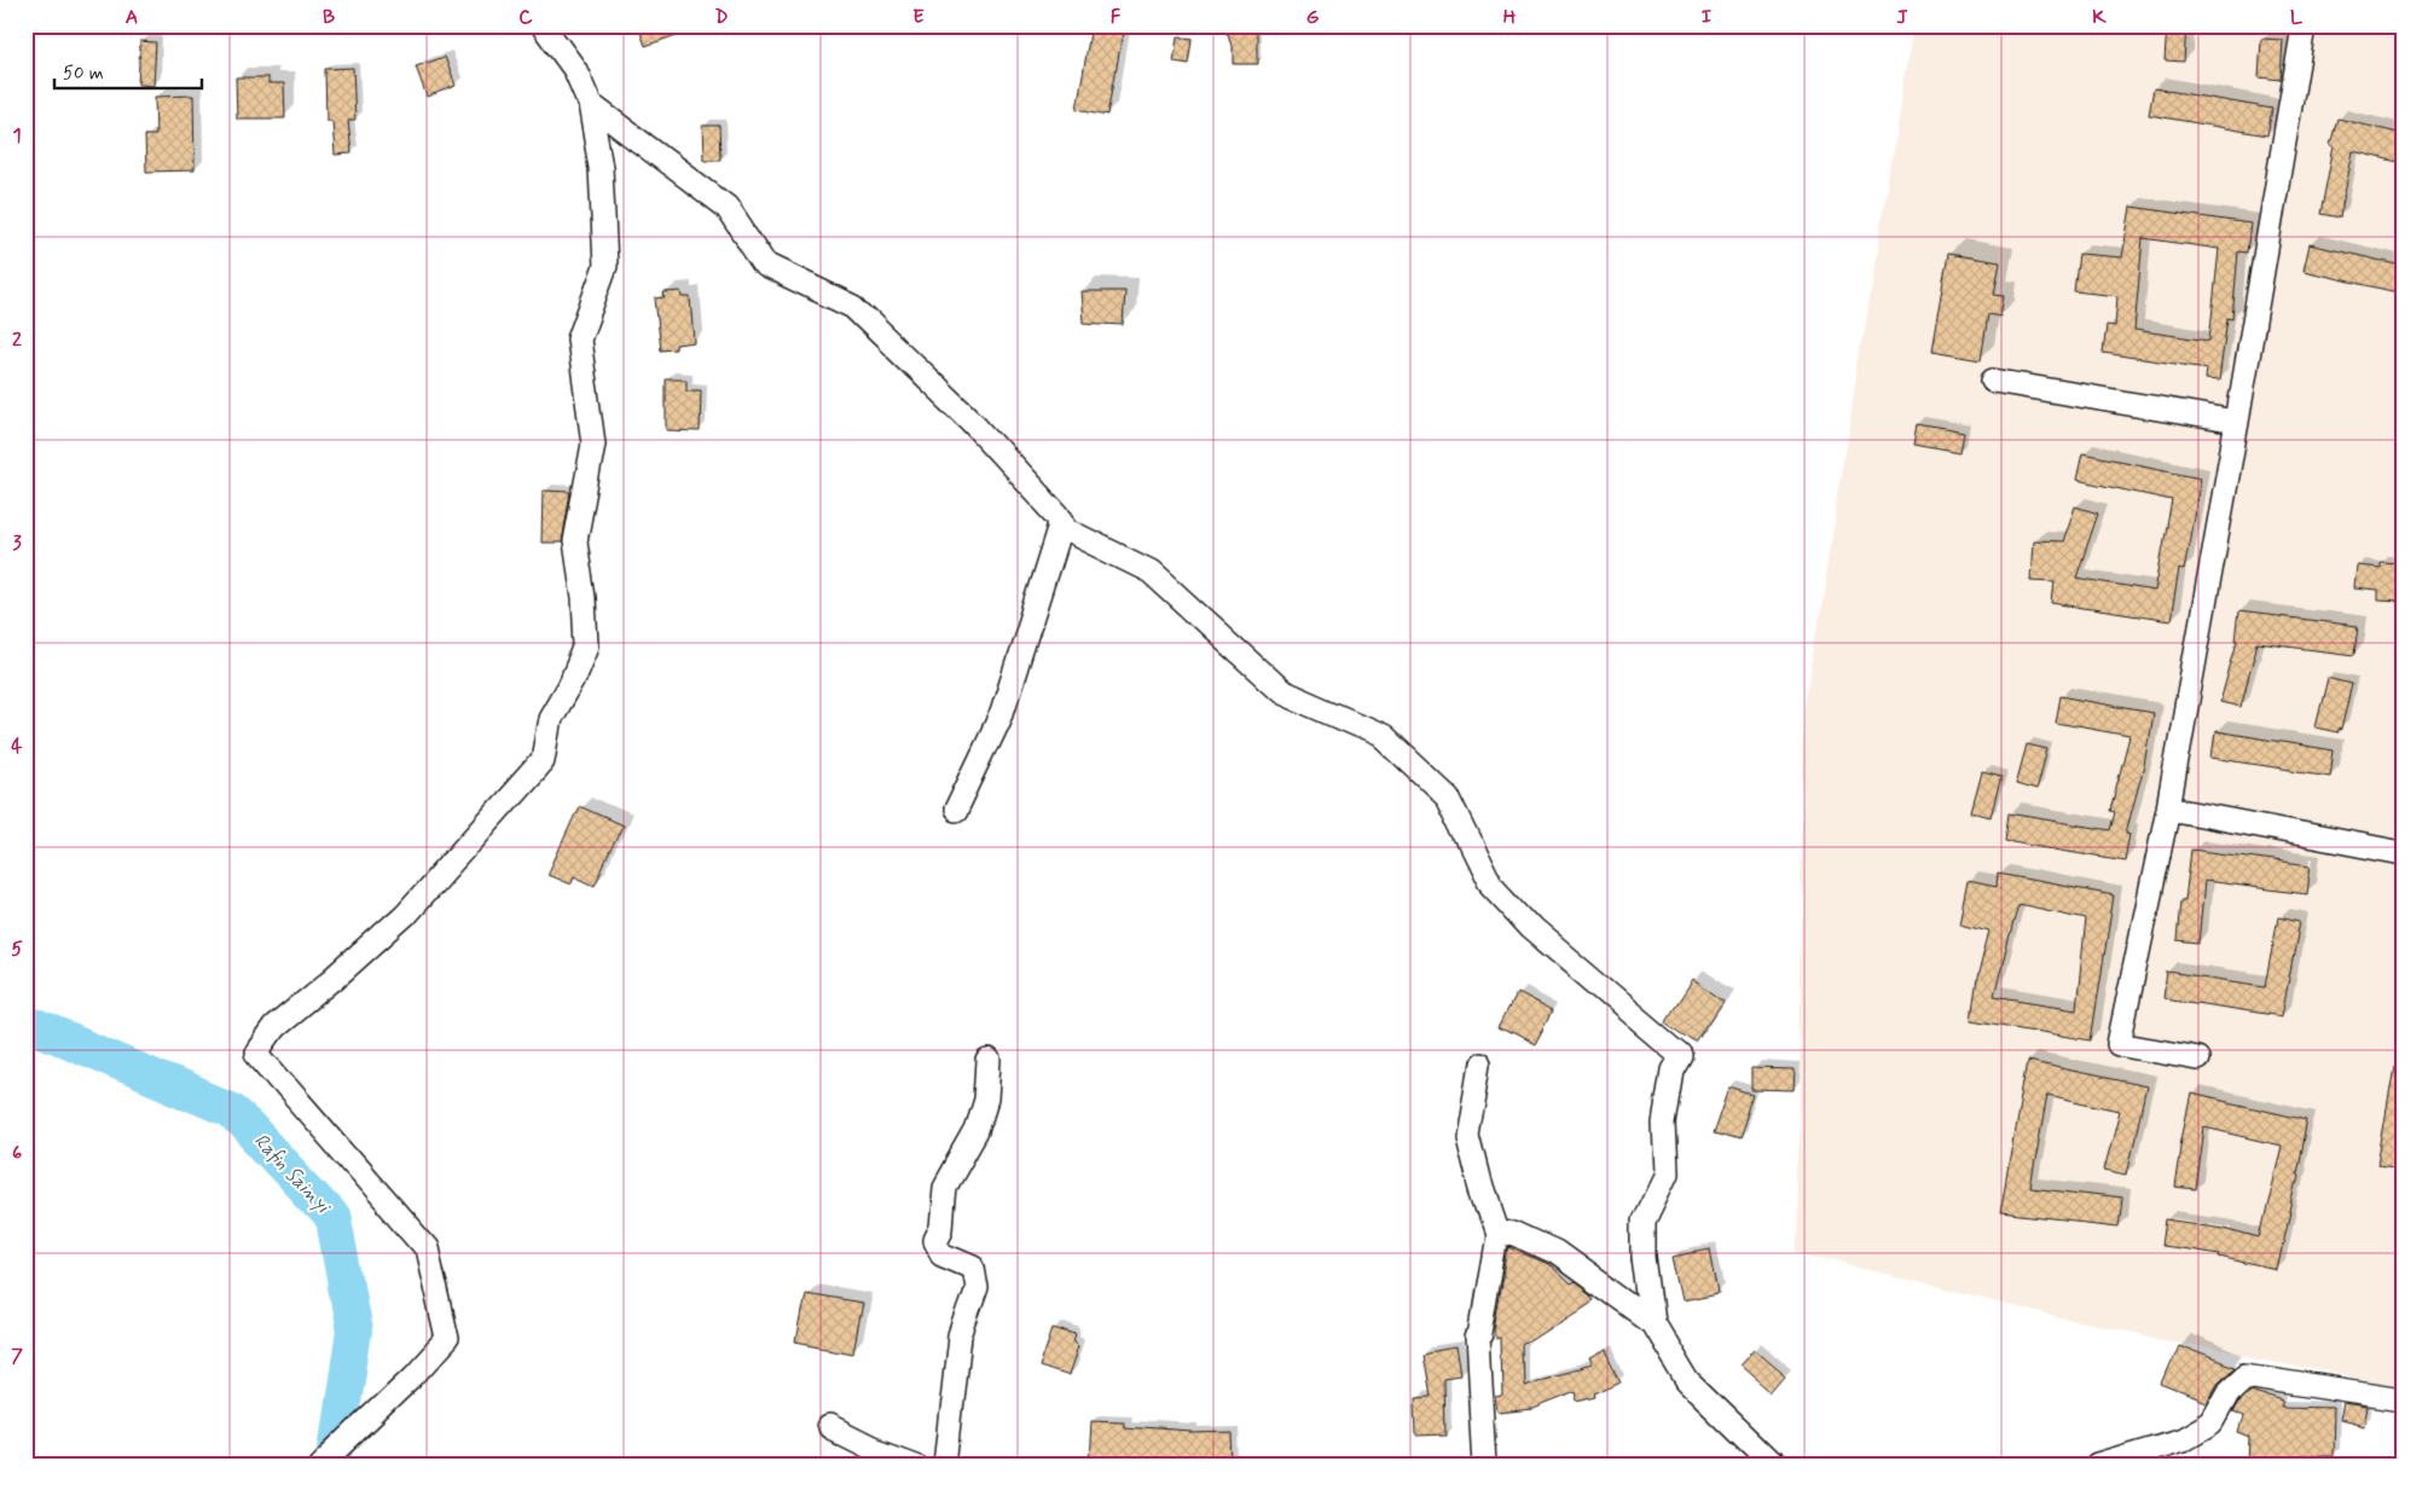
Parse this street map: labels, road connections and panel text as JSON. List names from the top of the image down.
{
  "water": ["Rafin Sainyi"],
  "scale_bar": "50 m",
  "grid": {
    "columns": [
      "A",
      "B",
      "C",
      "D",
      "E",
      "F",
      "G",
      "H",
      "I",
      "J",
      "K",
      "L"
    ],
    "rows": [
      "1",
      "2",
      "3",
      "4",
      "5",
      "6",
      "7"
    ]
  }
}
